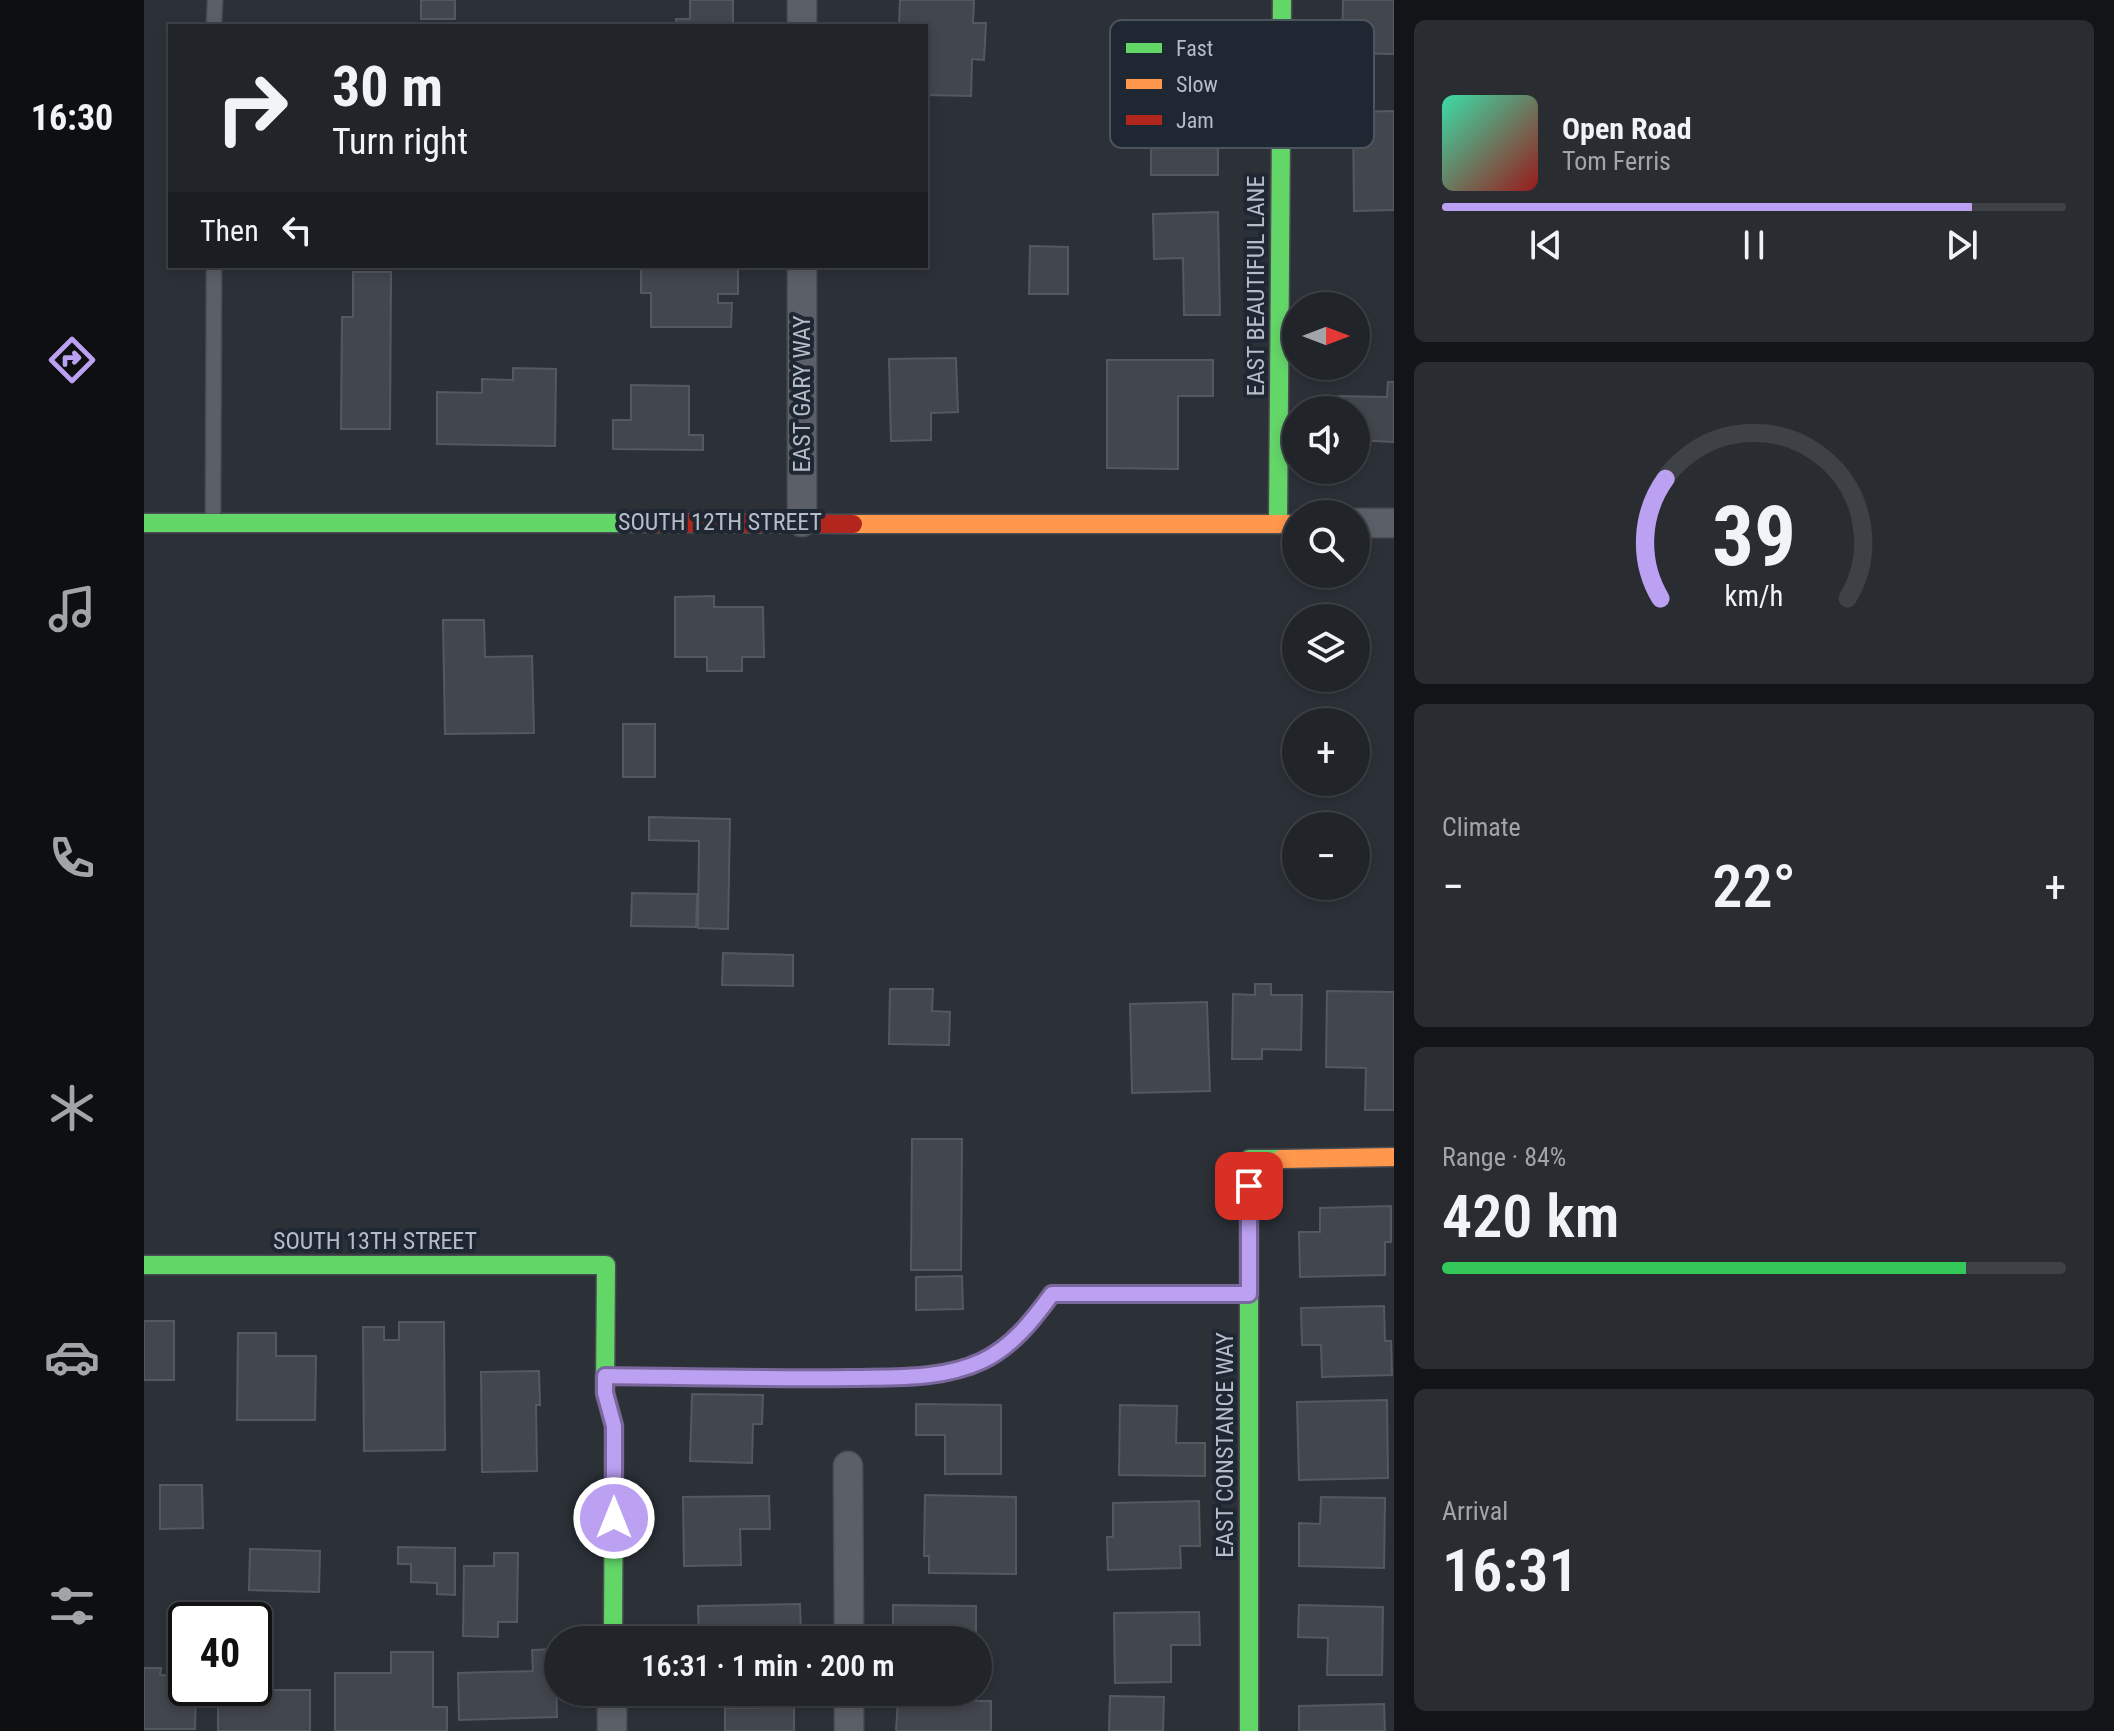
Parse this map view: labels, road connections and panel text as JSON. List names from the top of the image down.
{
  "streets": {
    "street": [
      "EAST BEAUTIFUL LANE",
      "EAST GARY WAY",
      "SOUTH 12TH STREET",
      "SOUTH 13TH STREET",
      "EAST CONSTANCE WAY"
    ]
  },
  "crossings": [
    ["EAST GARY WAY", "SOUTH 12TH STREET"]
  ],
  "legend": ["Fast", "Slow", "Jam"],
  "north": "right",
  "page": {
    "tabs": "16:30",
    "turn": ["30 m", "Turn right"],
    "song": ["Open Road", "Tom Ferris"],
    "then": "Then",
    "map_buttons": ["+", "−"],
    "tile": [
      "Climate",
      ["Range · 84%", "420 km"],
      ["Arrival", "16:31"]
    ],
    "heat": ["−", "22°", "+"],
    "limit": "40",
    "trip": "16:31 · 1 min · 200 m",
    "gauge": ["39", "km/h"]
  }
}
